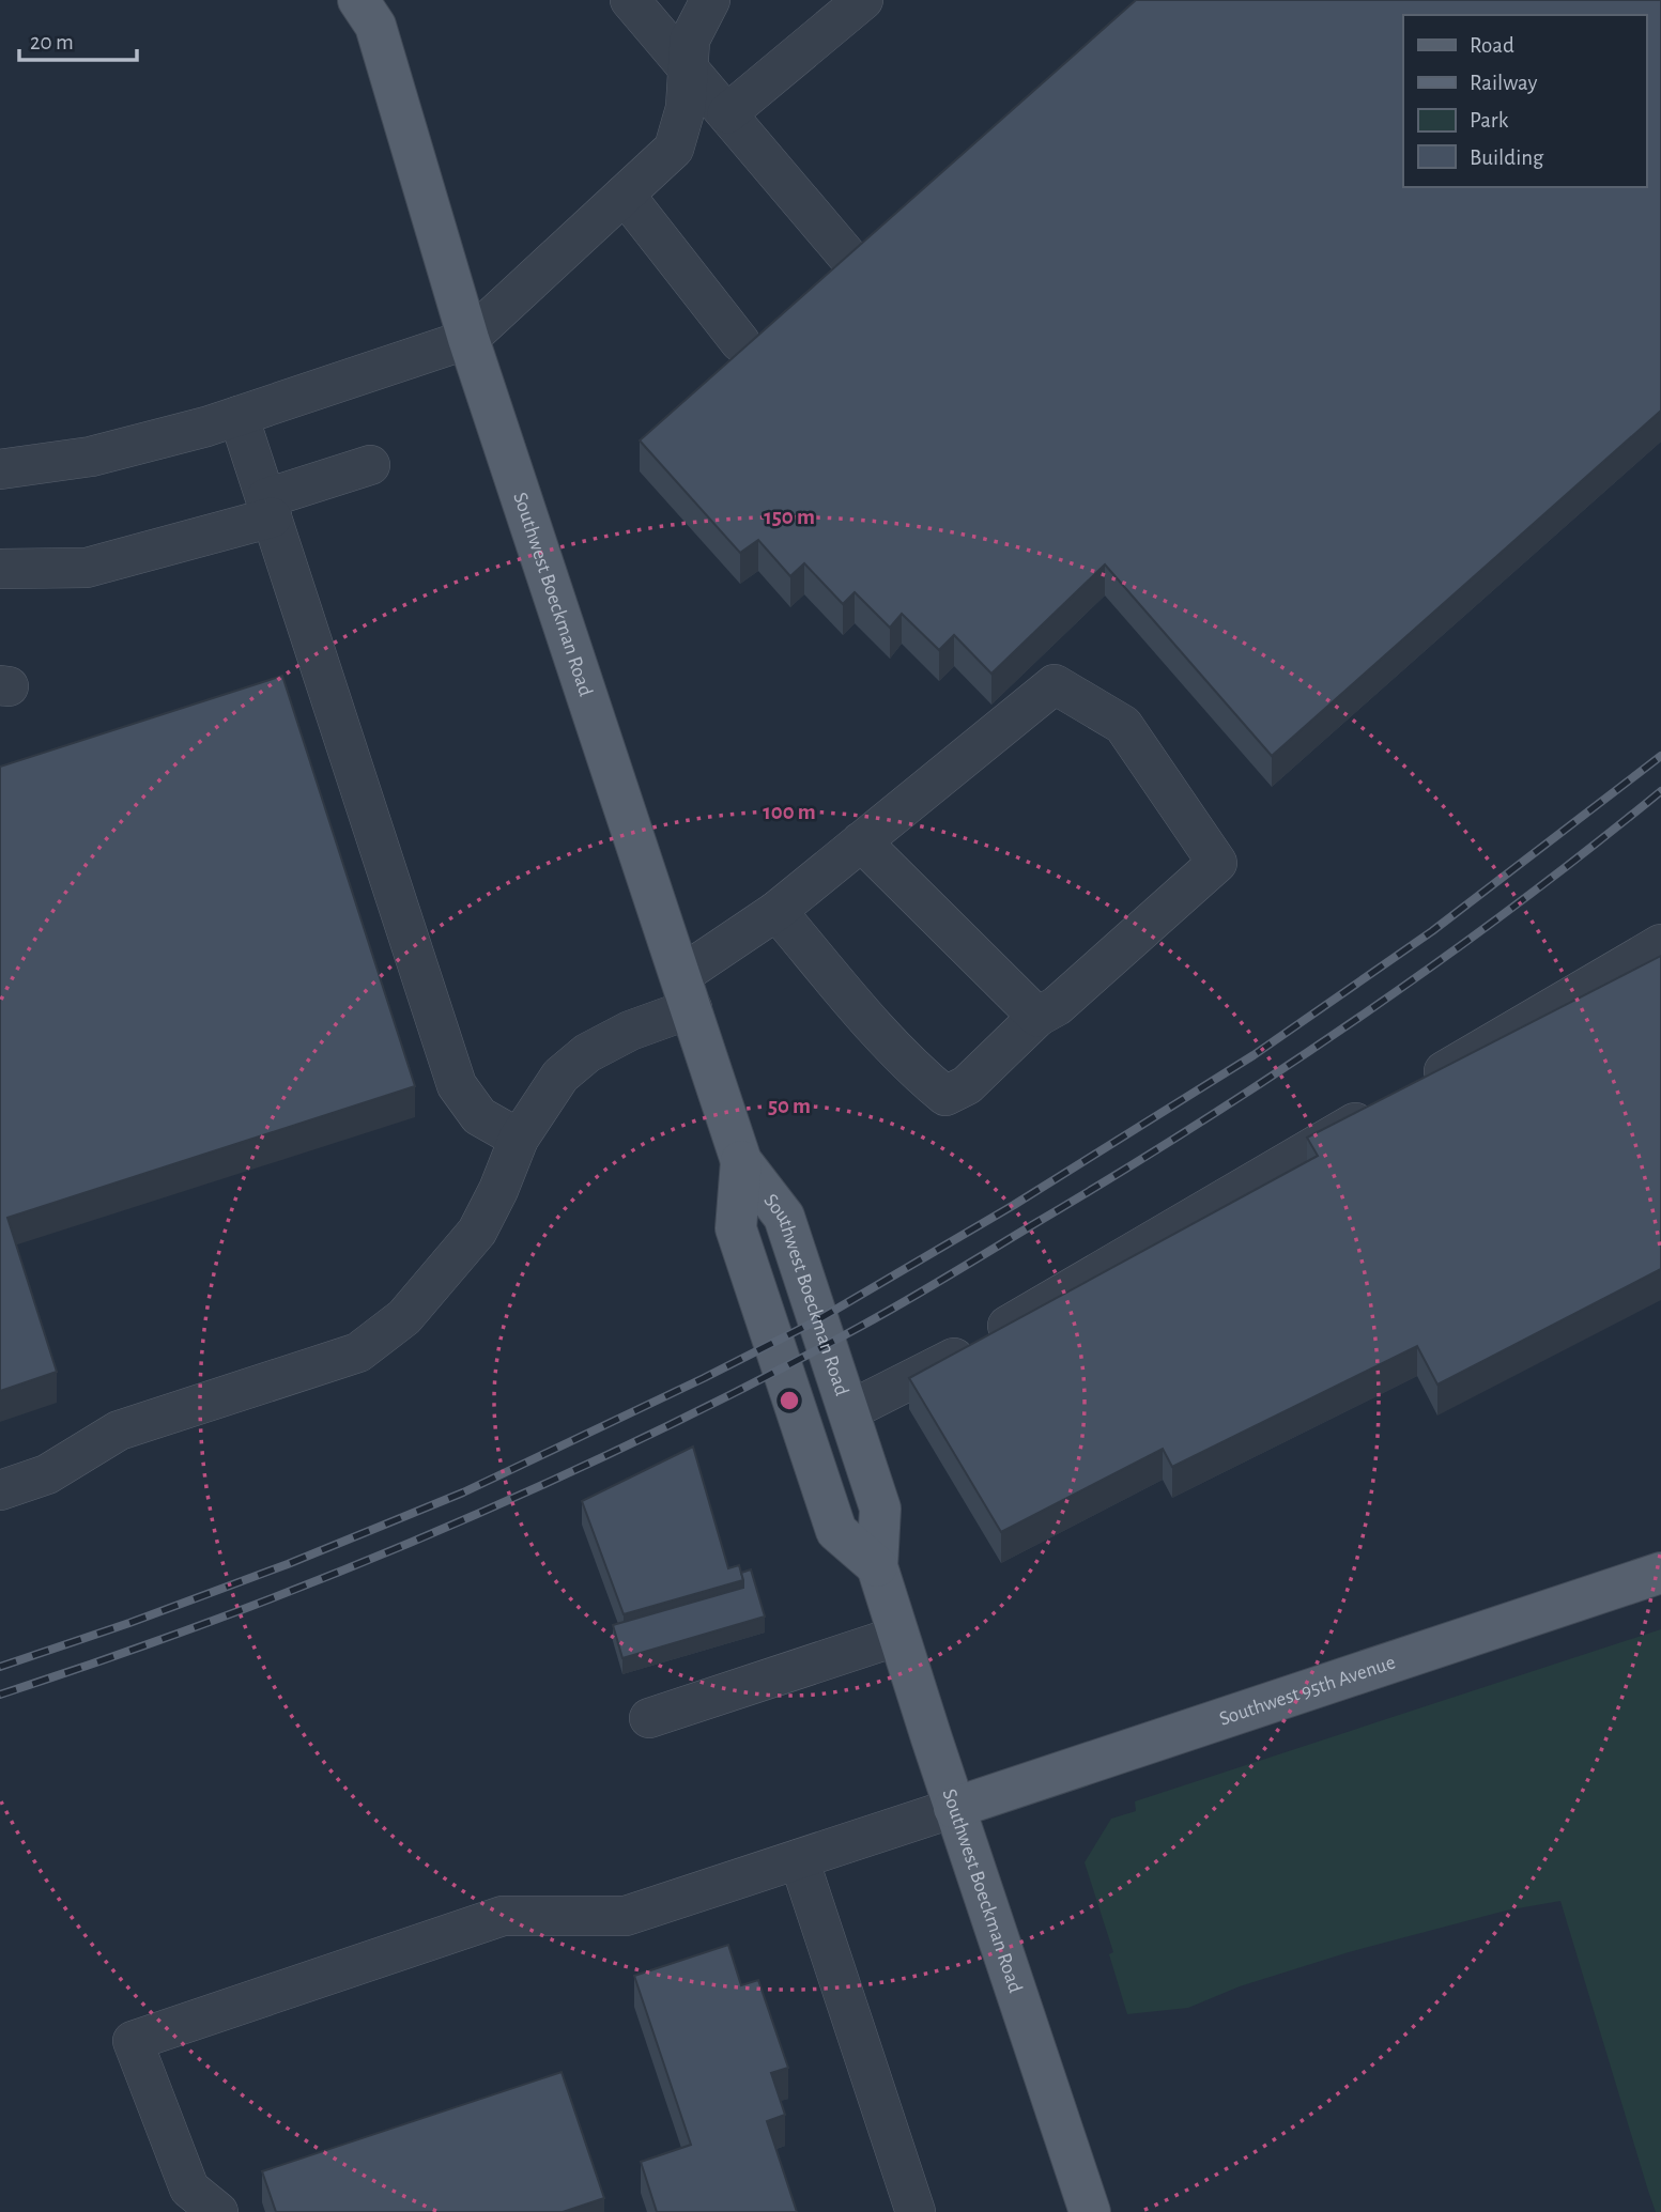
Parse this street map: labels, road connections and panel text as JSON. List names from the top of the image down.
{
  "streets": {
    "main road": ["Southwest Boeckman Road", "Southwest 95th Avenue"]
  },
  "crossings": [
    ["Southwest Boeckman Road", "Southwest 95th Avenue"]
  ],
  "legend": [
    "Road",
    "Railway",
    "Park",
    "Building"
  ],
  "scale_bar": "20 m",
  "rings": ["150 m", "100 m", "50 m"]
}
